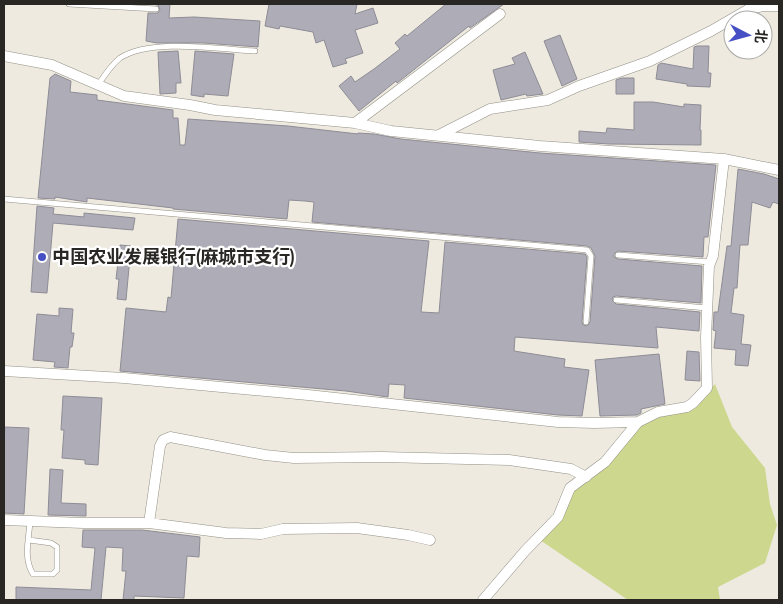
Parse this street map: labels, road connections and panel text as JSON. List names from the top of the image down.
{
  "places": ["中国农业发展银行(麻城市支行)"],
  "north": "right"
}
